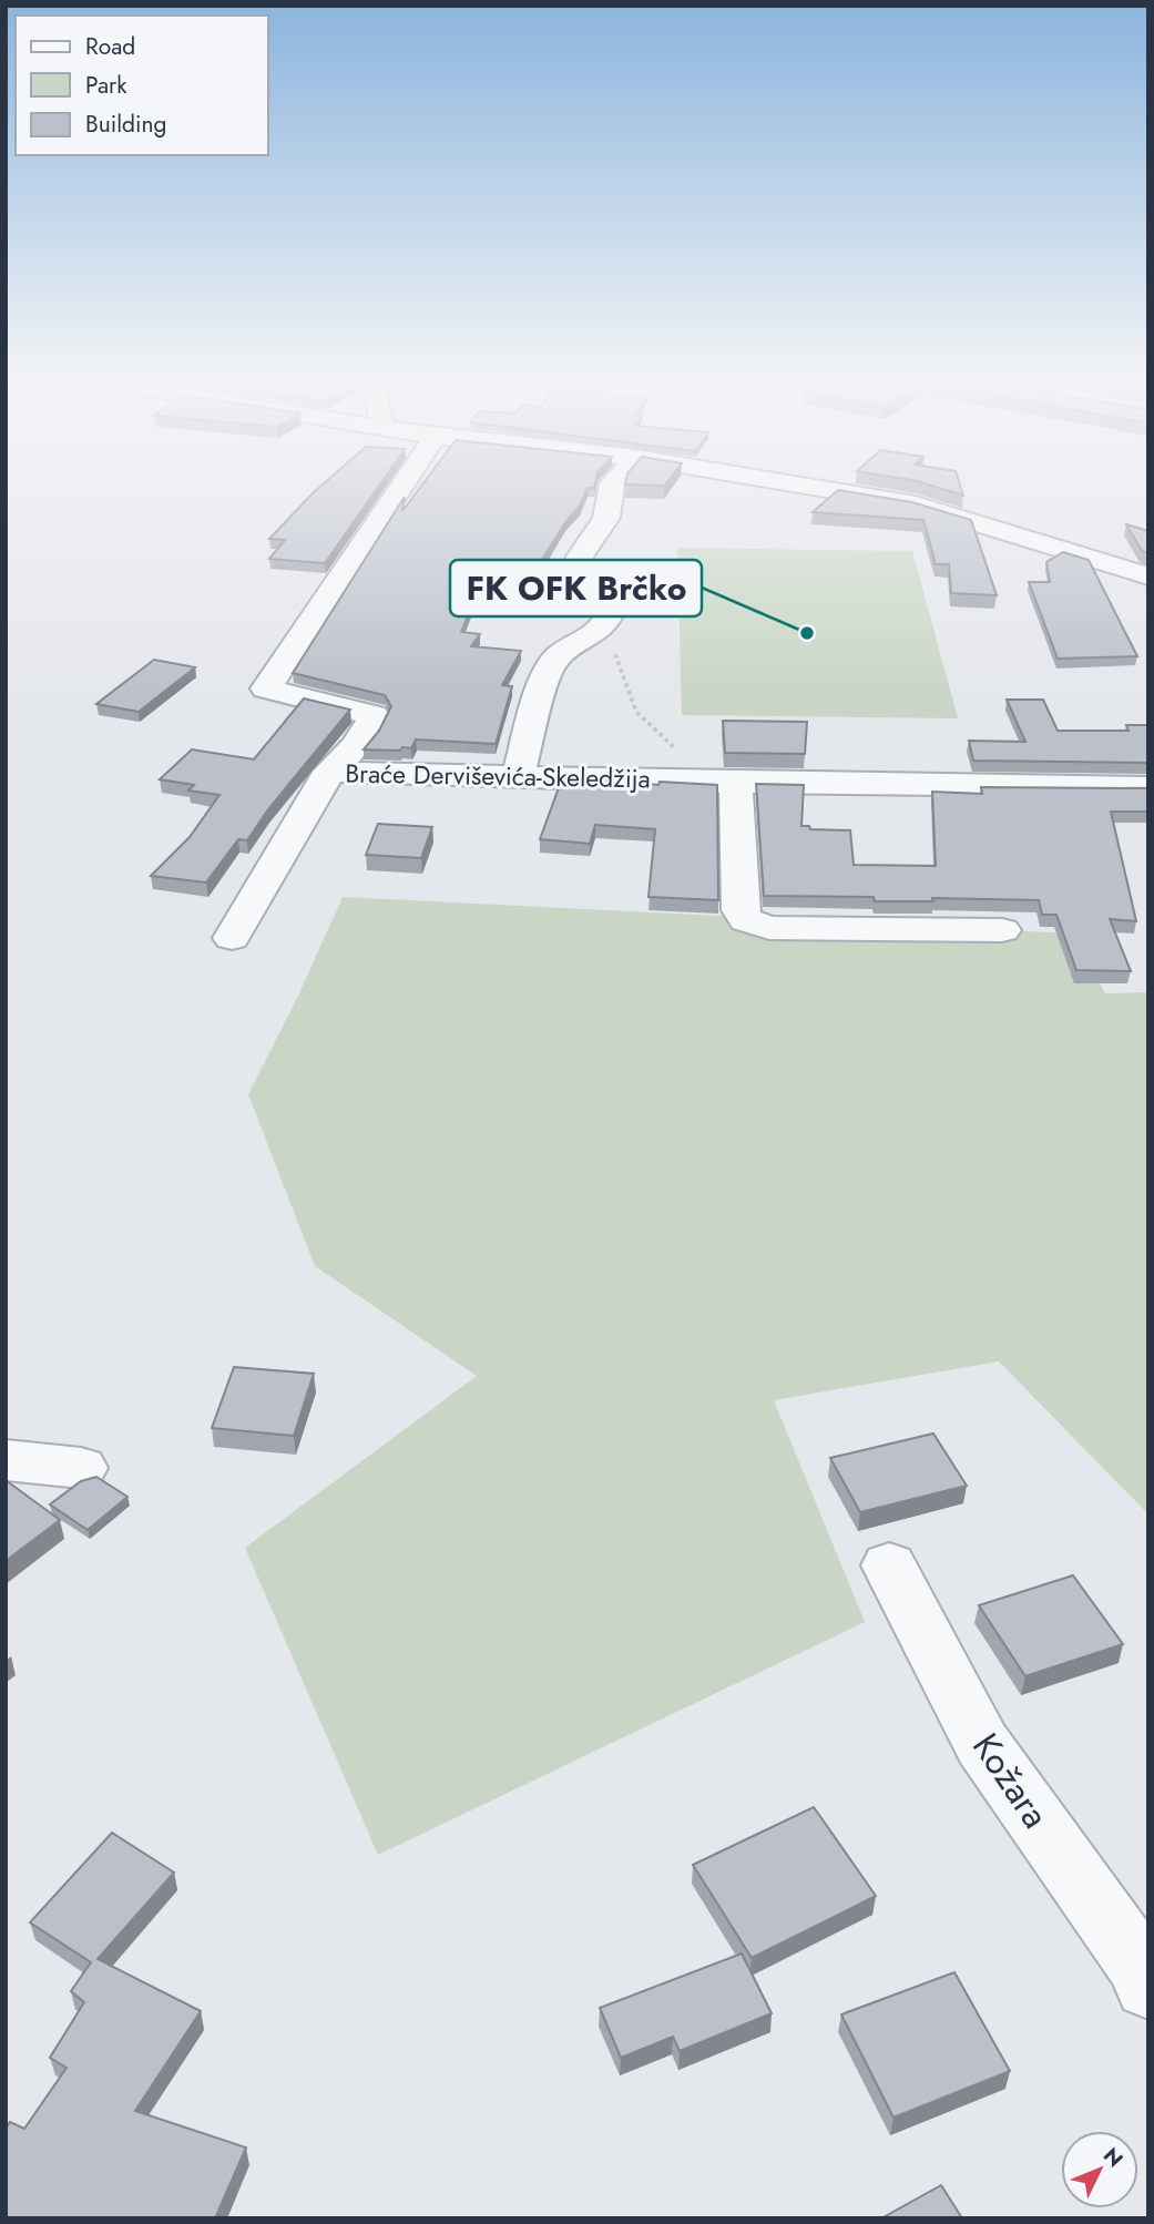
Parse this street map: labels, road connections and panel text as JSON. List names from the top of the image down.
{
  "streets": {
    "street": ["Braće Derviševića-Skeledžija", "Kožara"]
  },
  "places": ["FK OFK Brčko"],
  "legend": ["Road", "Park", "Building"],
  "north": "top right"
}
